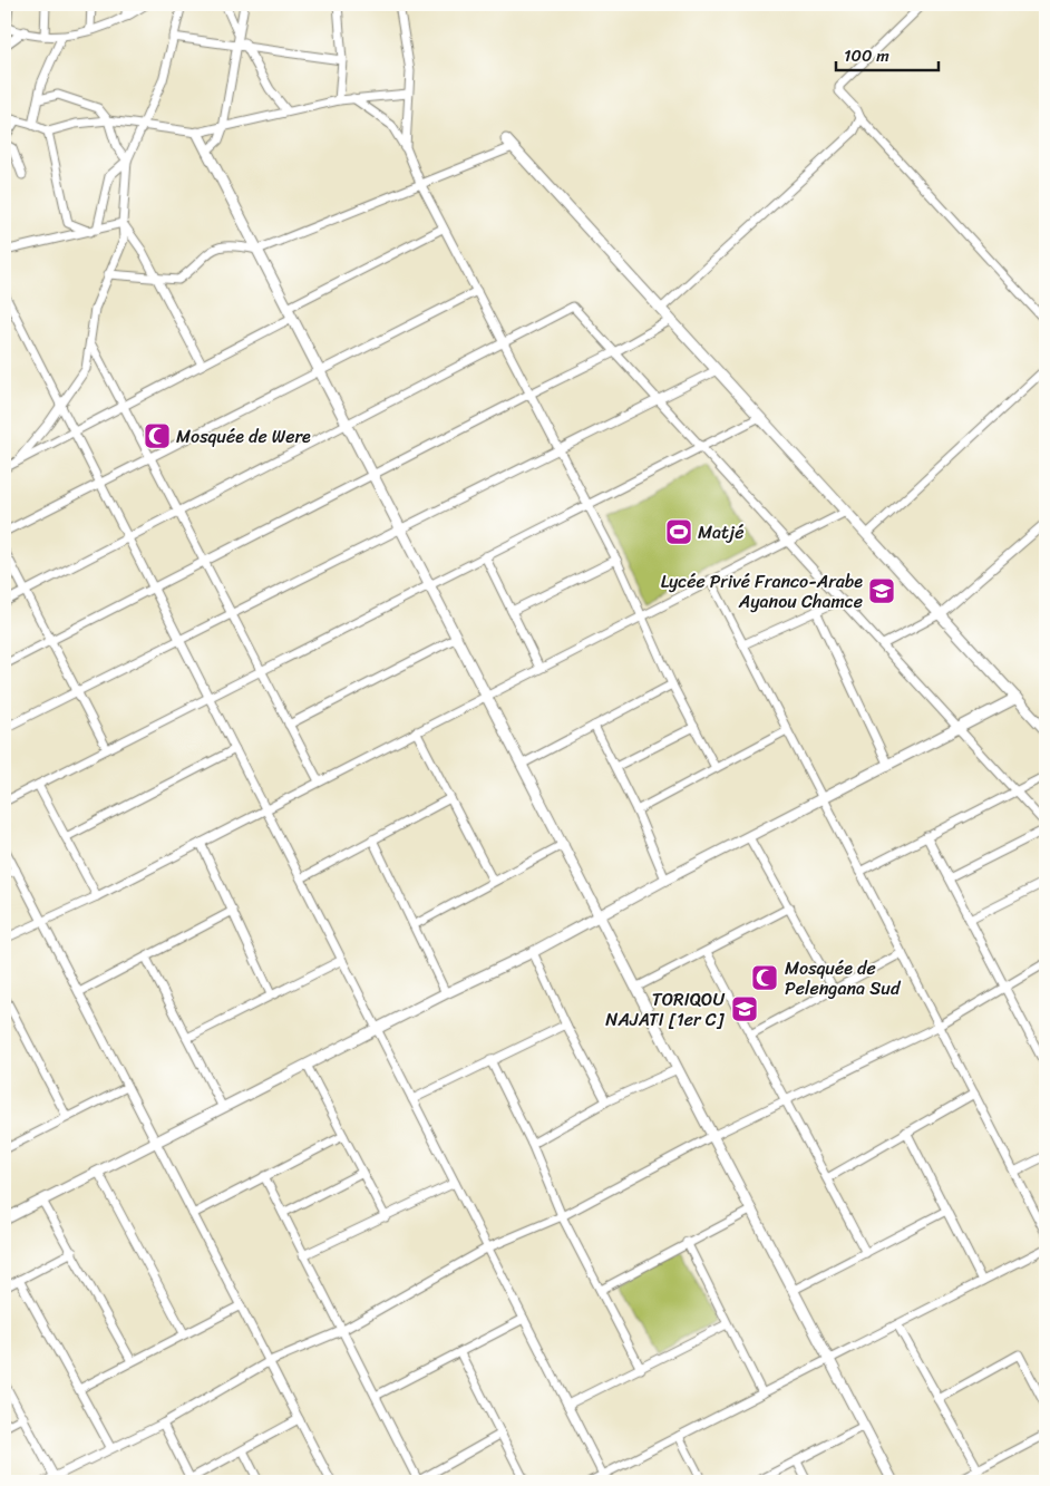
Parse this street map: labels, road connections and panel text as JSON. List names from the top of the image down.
{
  "places": {
    "mosque": ["Mosquée de Were", "Mosquée de Pelengana Sud"],
    "sports": ["Matjé"],
    "school or university": ["Lycée Privé Franco-Arabe Ayanou Chamce", "TORIQOU NAJATI [1er C]"]
  },
  "scale_bar": "100 m"
}
